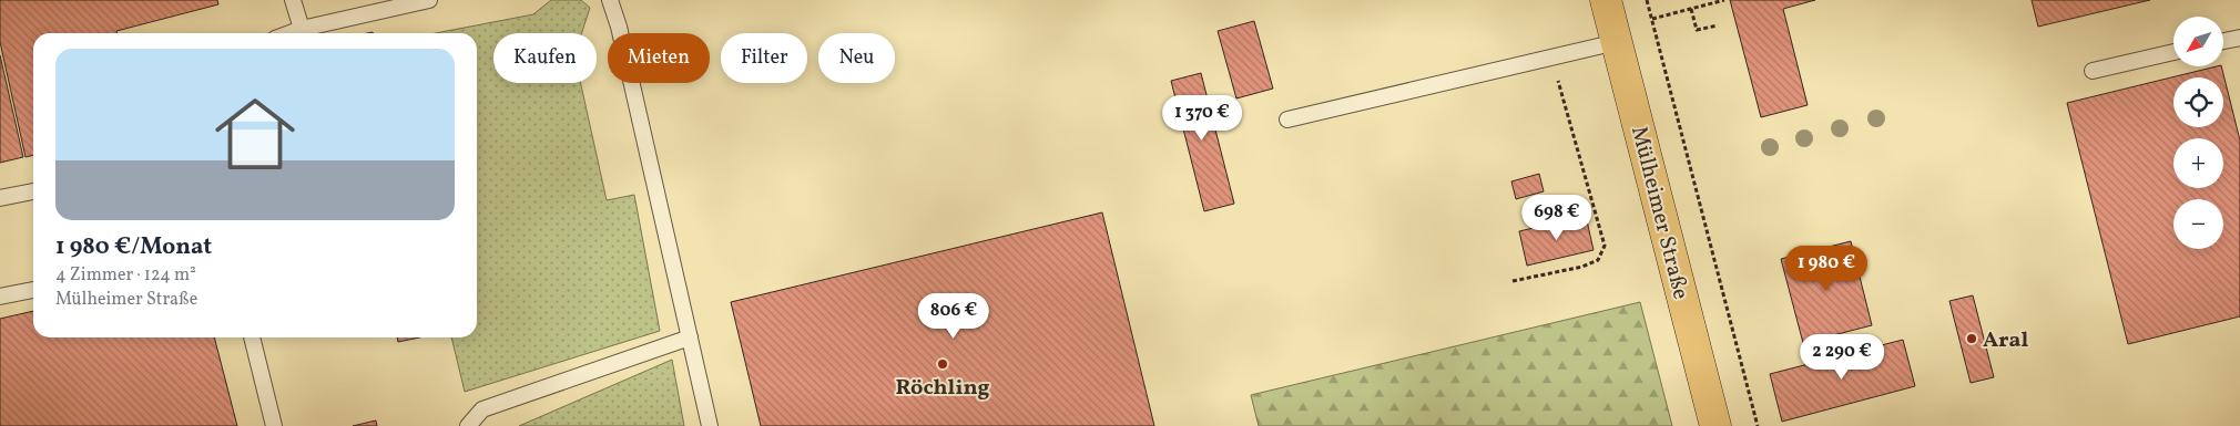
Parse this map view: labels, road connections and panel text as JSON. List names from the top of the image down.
{
  "streets": {
    "main road": ["Mülheimer Straße"]
  },
  "places": ["Aral", "Röchling"],
  "north": "bottom left",
  "page": {
    "map_buttons": ["+", "−"],
    "chip": [
      "Kaufen",
      "Mieten",
      "Filter",
      "Neu"
    ],
    "list": [
      {
        "name": "1 980 €/Monat",
        "note": "4 Zimmer · 124 m² · Mülheimer Straße"
      }
    ],
    "price": [
      "1 370 €",
      "698 €",
      "1 980 €",
      "806 €",
      "2 290 €"
    ]
  }
}
